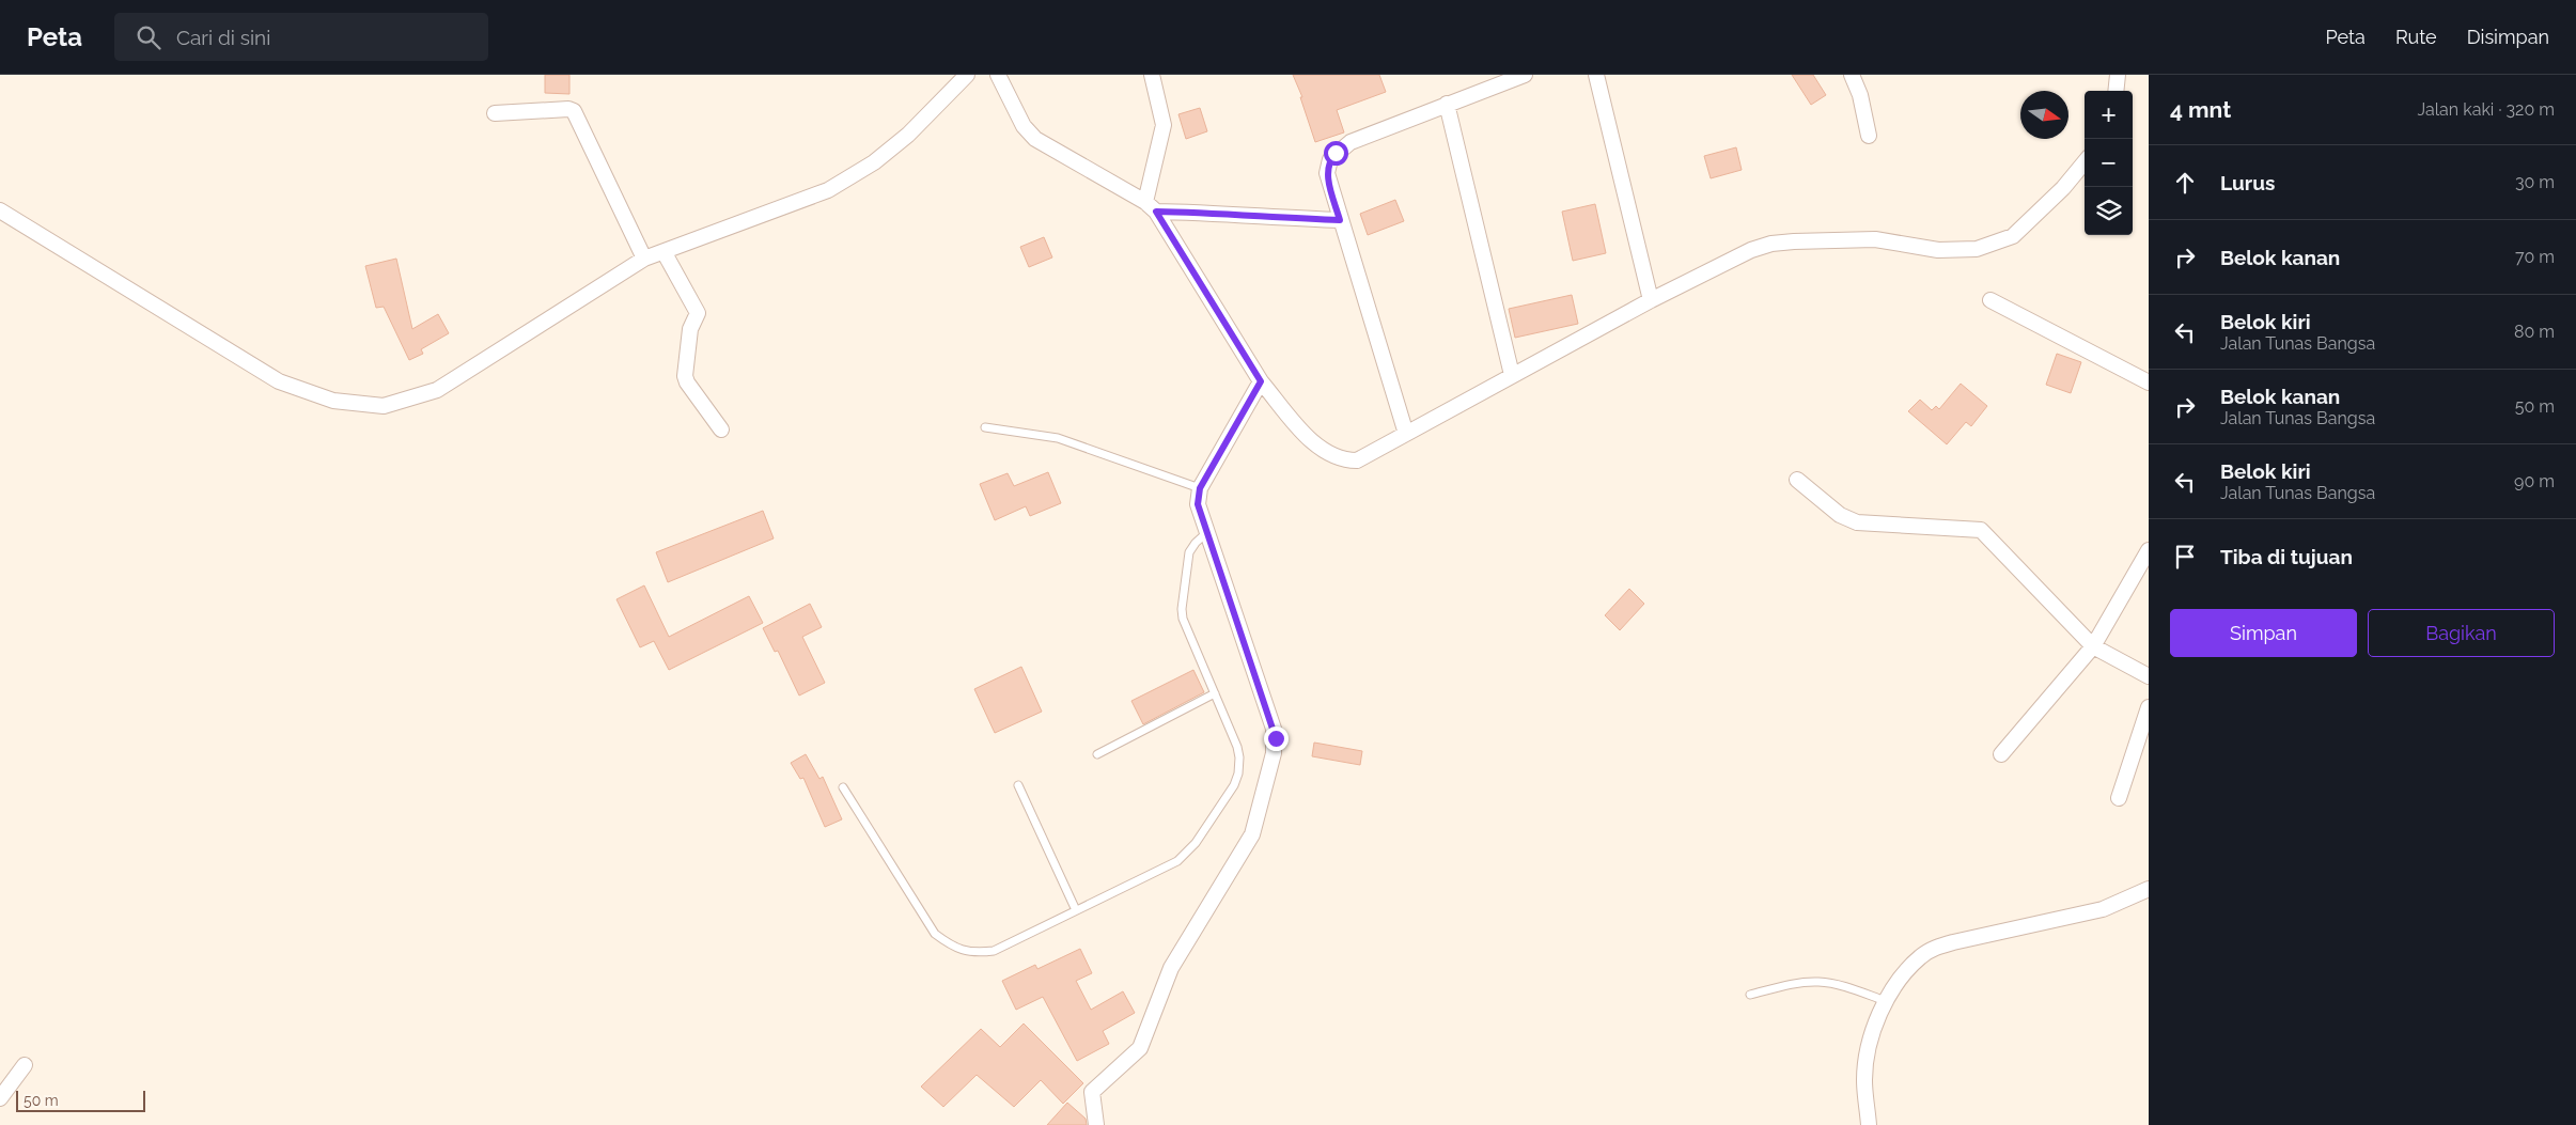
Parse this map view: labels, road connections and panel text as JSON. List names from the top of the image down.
{
  "scale_bar": "50 m",
  "north": "right",
  "page": {
    "header": "Peta",
    "search": "Cari di sini",
    "nav": ["Peta", "Rute", "Disimpan"],
    "heading": ["4 mnt", "Jalan kaki · 320 m"],
    "map_buttons": ["+", "−"],
    "list": [
      ["Lurus", "30 m"],
      ["Belok kanan", "70 m"],
      ["Belok kiri", "Jalan Tunas Bangsa", "80 m"],
      ["Belok kanan", "Jalan Tunas Bangsa", "50 m"],
      ["Belok kiri", "Jalan Tunas Bangsa", "90 m"],
      "Tiba di tujuan"
    ],
    "buttons": ["Simpan", "Bagikan"],
    "scale": "50 m"
  }
}
